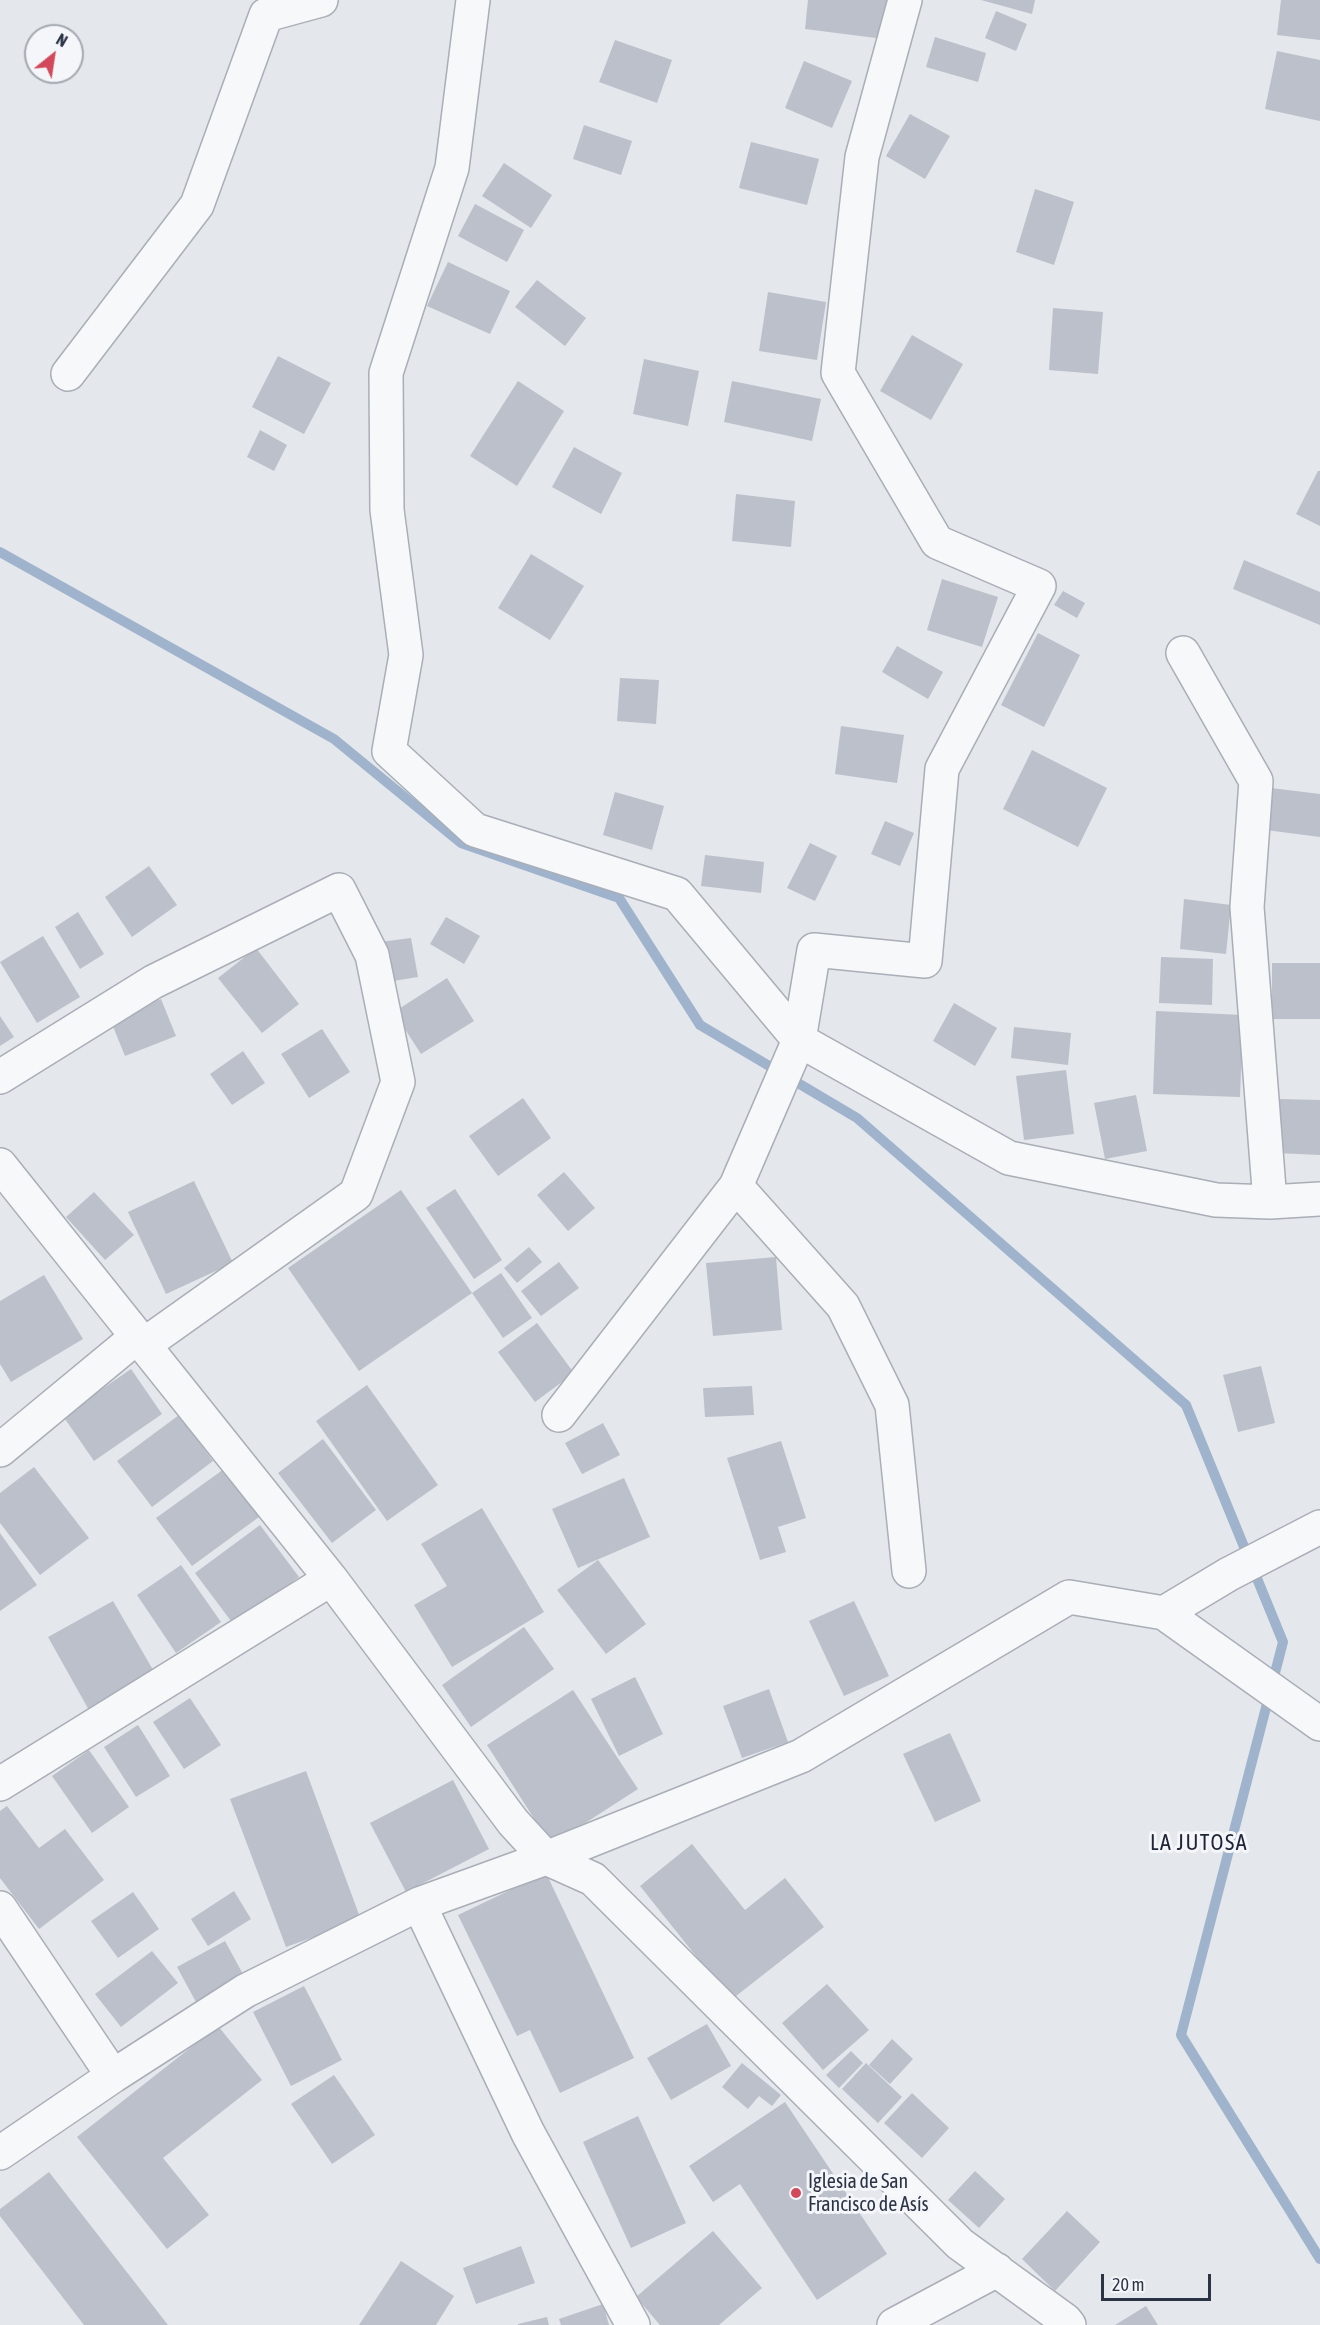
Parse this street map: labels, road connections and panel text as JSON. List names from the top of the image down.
{
  "districts": ["LA JUTOSA"],
  "places": ["Iglesia de San Francisco de Asís"],
  "scale_bar": "20 m",
  "north": "top right"
}
